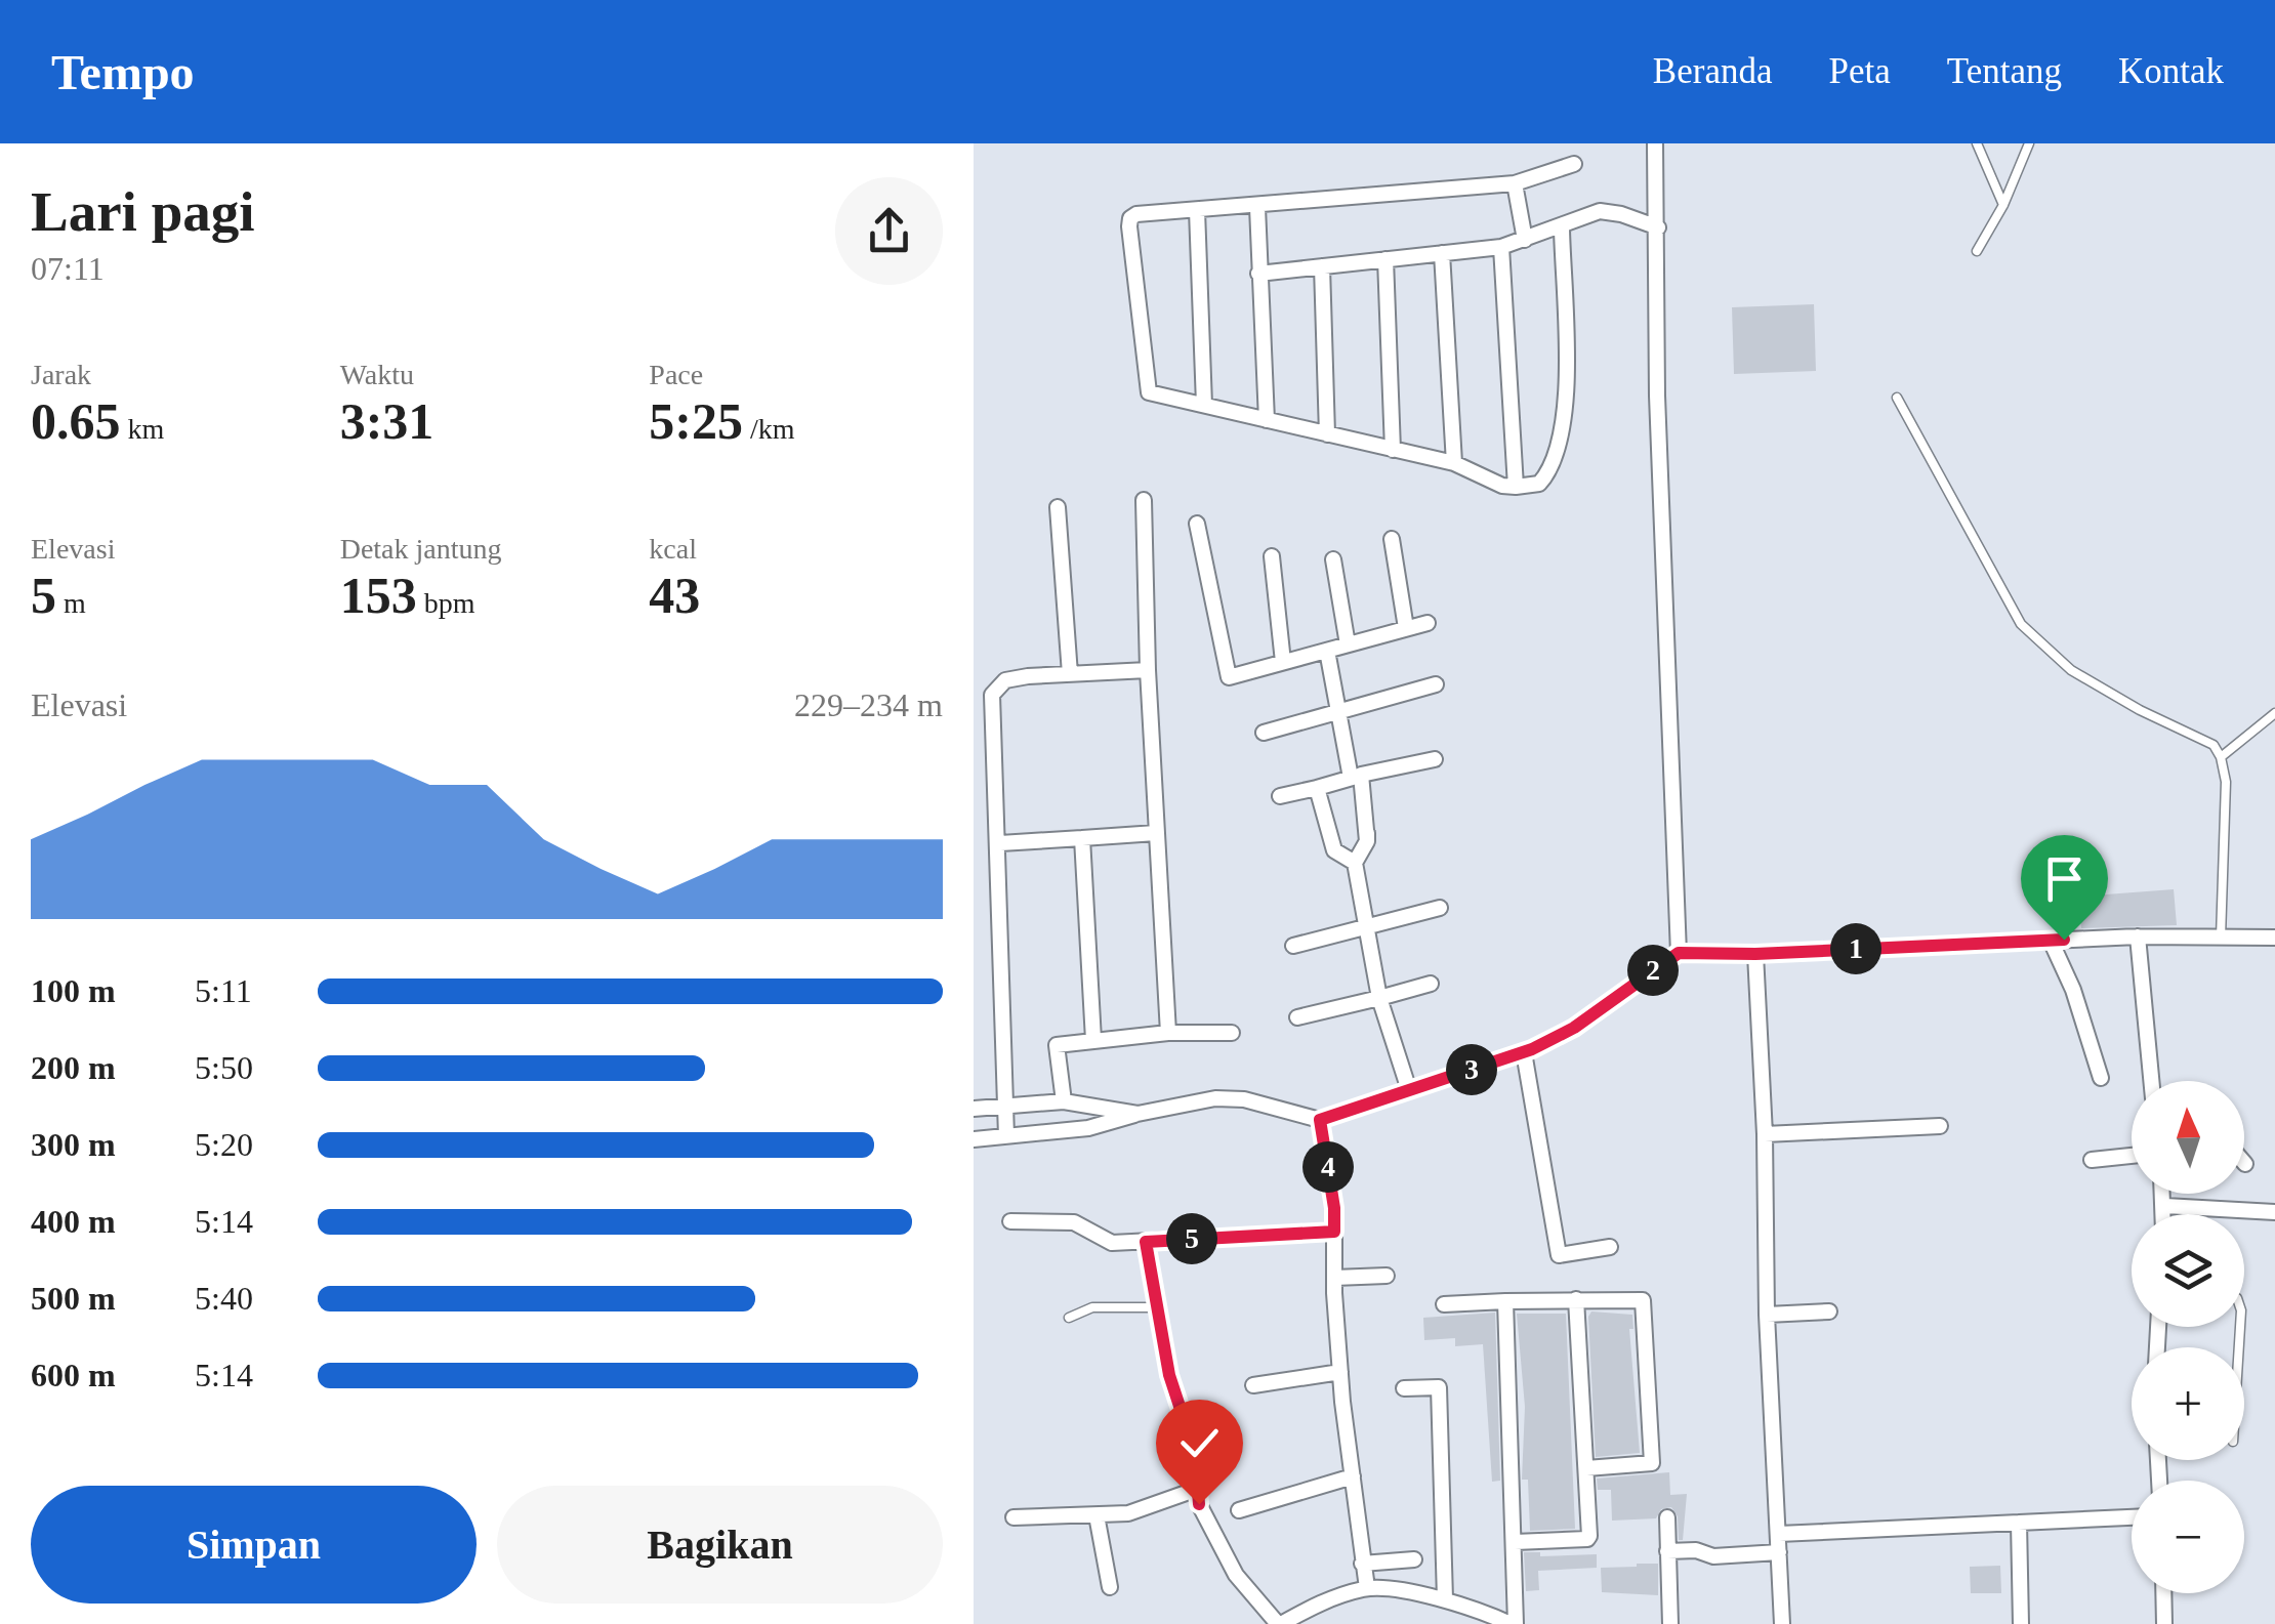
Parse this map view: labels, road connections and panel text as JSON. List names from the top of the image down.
{
  "north": "top",
  "page": {
    "header": "Tempo",
    "nav": [
      "Beranda",
      "Peta",
      "Tentang",
      "Kontak"
    ],
    "heading": ["Lari pagi", "07:11"],
    "stats": [
      ["Jarak", "0.65 km"],
      ["Waktu", "3:31"],
      ["Pace", "5:25 /km"],
      ["Elevasi", "5 m"],
      ["Detak jantung", "153 bpm"],
      ["kcal", "43"]
    ],
    "chart": ["Elevasi", "229–234 m"],
    "pins": [
      "1",
      "2",
      "3",
      "4",
      "5"
    ],
    "list": [
      {
        "name": "100 m",
        "note": "5:11"
      },
      {
        "name": "200 m",
        "note": "5:50"
      },
      {
        "name": "300 m",
        "note": "5:20"
      },
      {
        "name": "400 m",
        "note": "5:14"
      },
      {
        "name": "500 m",
        "note": "5:40"
      },
      {
        "name": "600 m",
        "note": "5:14"
      }
    ],
    "map_buttons": ["+", "−"],
    "buttons": ["Simpan", "Bagikan"]
  }
}
